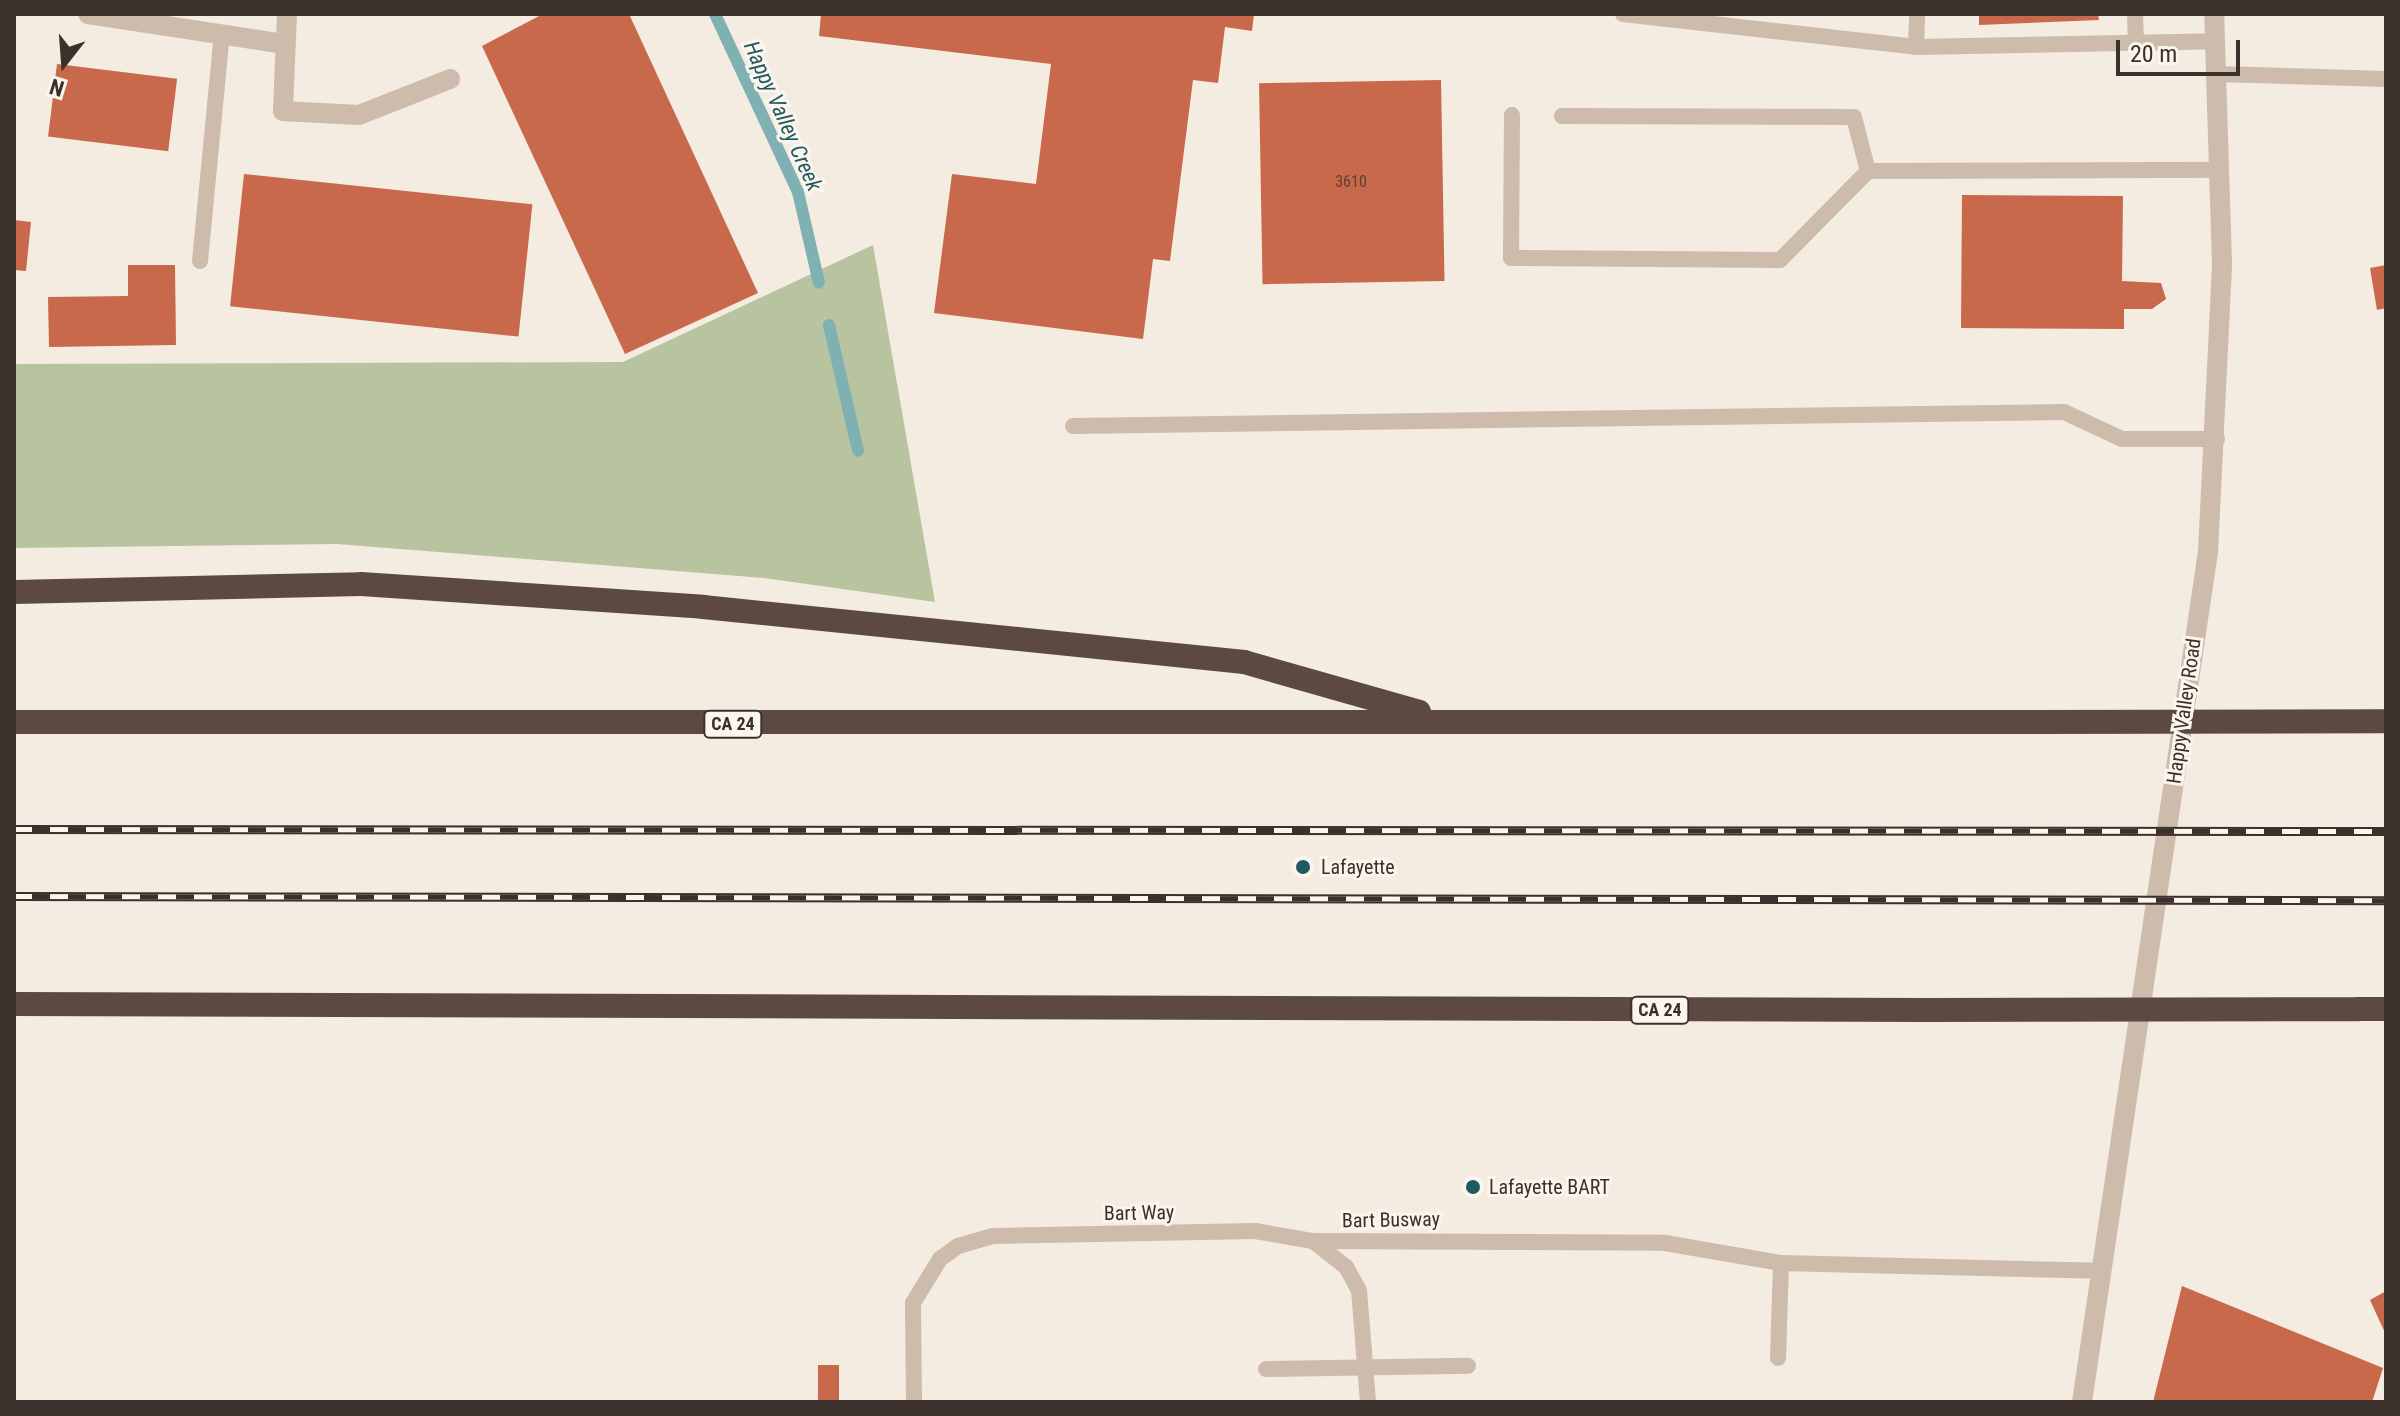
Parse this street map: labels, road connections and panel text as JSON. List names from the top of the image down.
{
  "streets": {
    "highway": ["CA 24"],
    "street": ["Happy Valley Road"],
    "lane": ["Bart Way", "Bart Busway"]
  },
  "crossings": [
    ["Happy Valley Road", "Bart Busway"],
    ["Bart Way", "Bart Busway"]
  ],
  "water": ["Happy Valley Creek"],
  "places": ["Lafayette", "Lafayette BART"],
  "house_numbers": ["3610"],
  "scale_bar": "20 m",
  "north": "bottom"
}
